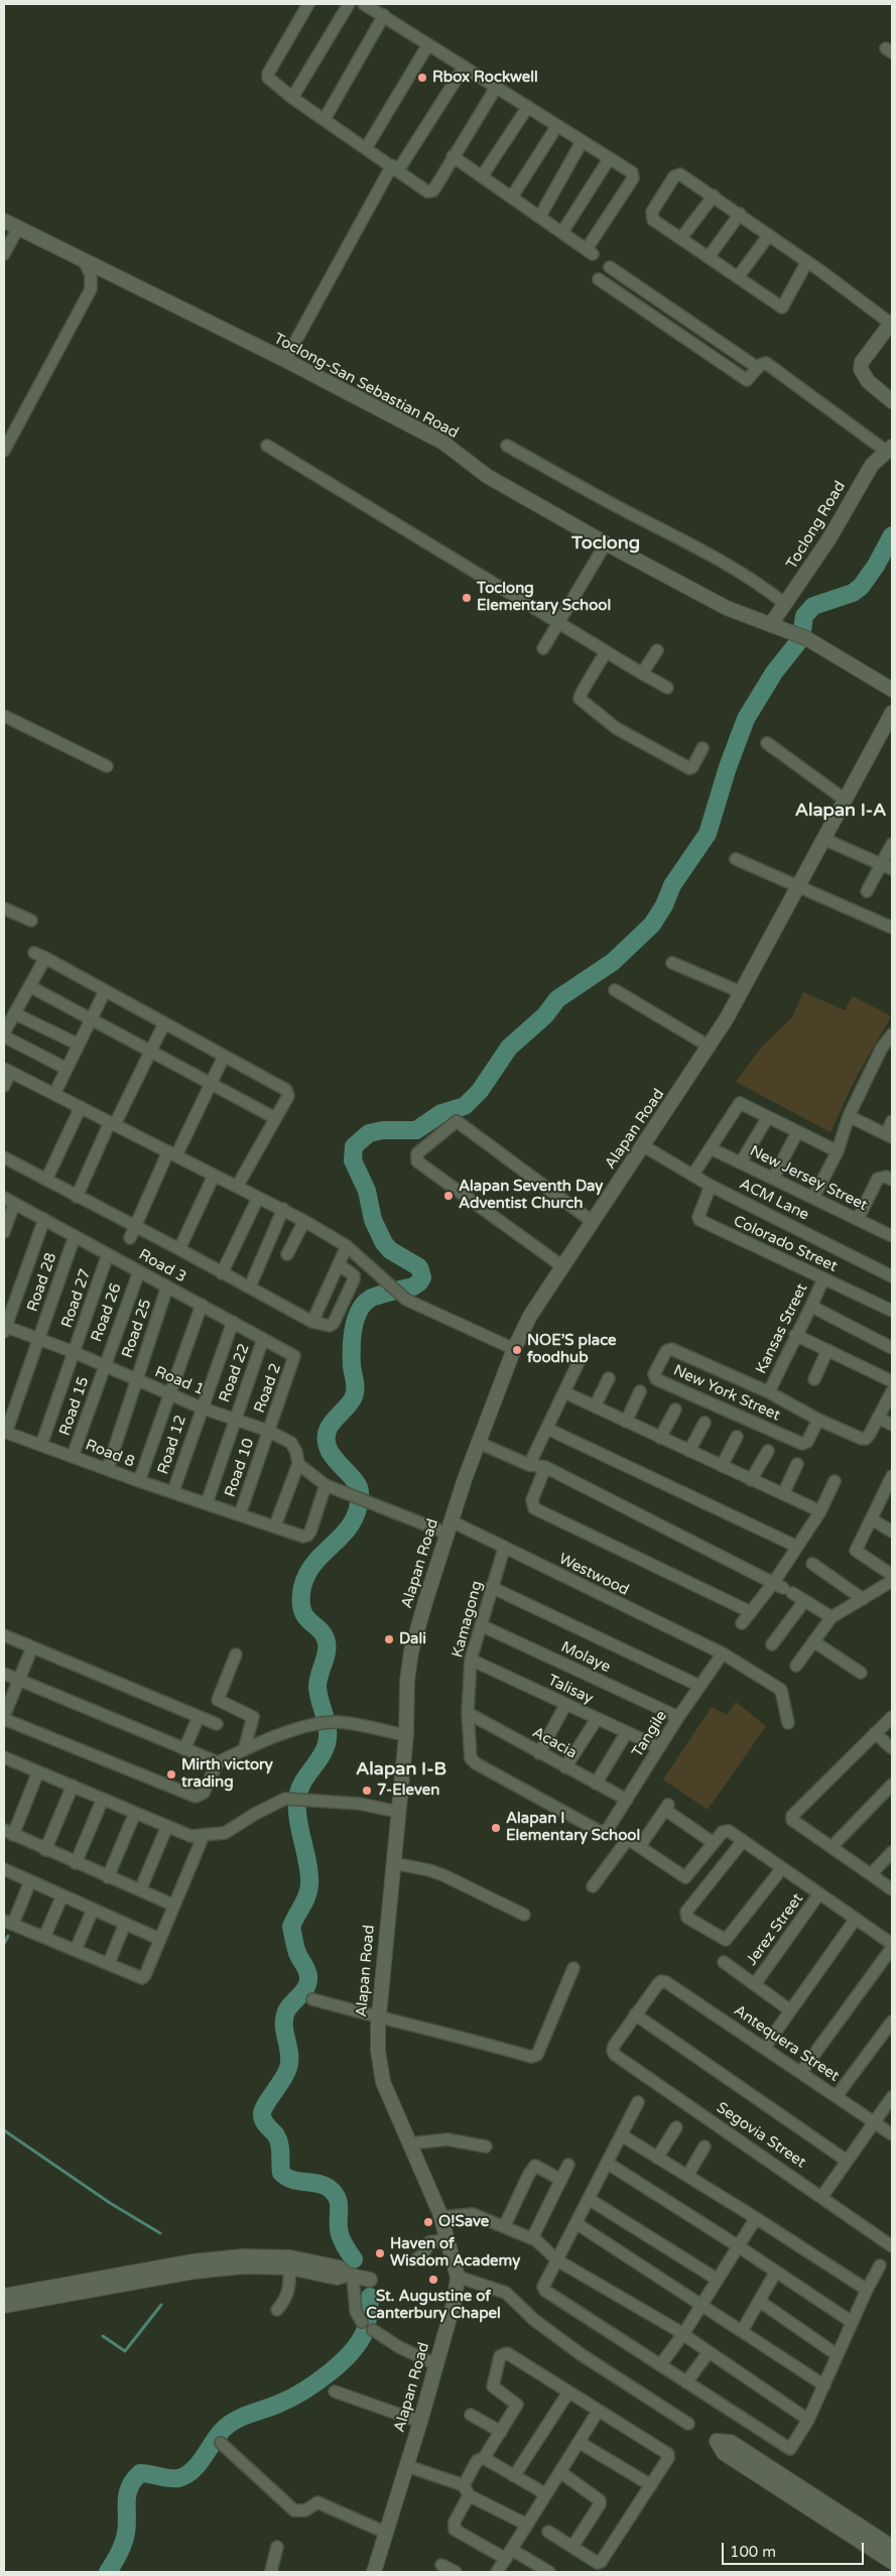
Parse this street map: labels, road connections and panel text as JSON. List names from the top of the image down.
{
  "streets": {
    "street": [
      "Toclong-San Sebastian Road",
      "Toclong Road",
      "Alapan Road",
      "New Jersey Street",
      "ACM Lane",
      "Colorado Street",
      "Road 3",
      "Road 28",
      "Road 27",
      "Road 26",
      "Road 25",
      "Kansas Street",
      "Road 22",
      "Road 1",
      "Road 2",
      "New York Street",
      "Road 15",
      "Road 12",
      "Road 8",
      "Road 10",
      "Westwood",
      "Kamagong",
      "Molaye",
      "Talisay",
      "Tangile",
      "Acacia",
      "Jerez Street",
      "Antequera Street",
      "Segovia Street"
    ]
  },
  "crossings": [
    ["Toclong-San Sebastian Road", "Toclong Road"],
    ["Alapan Road", "ACM Lane"],
    ["Alapan Road", "Westwood"],
    ["ACM Lane", "Colorado Street"],
    ["Colorado Street", "Kansas Street"],
    ["Road 3", "Road 28"],
    ["Road 3", "Road 27"],
    ["Road 3", "Road 26"],
    ["Road 3", "Road 25"],
    ["Road 3", "Road 22"],
    ["Road 3", "Road 2"],
    ["Road 3", "Road 12"],
    ["Road 28", "Road 1"],
    ["Road 28", "Road 8"],
    ["Road 27", "Road 1"],
    ["Road 27", "Road 8"],
    ["Road 26", "Road 1"],
    ["Road 26", "Road 15"],
    ["Road 25", "Road 1"],
    ["Road 25", "Road 8"],
    ["Kansas Street", "New York Street"],
    ["Road 22", "Road 1"],
    ["Road 1", "Road 2"],
    ["Road 1", "Road 15"],
    ["Road 1", "Road 12"],
    ["Road 1", "Road 10"],
    ["Road 2", "Road 10"],
    ["Road 15", "Road 8"],
    ["Road 12", "Road 8"],
    ["Road 8", "Road 10"],
    ["Road 8", "Westwood"],
    ["Westwood", "Kamagong"],
    ["Westwood", "Tangile"],
    ["Kamagong", "Molaye"],
    ["Kamagong", "Talisay"],
    ["Kamagong", "Tangile"],
    ["Kamagong", "Acacia"],
    ["Molaye", "Tangile"],
    ["Talisay", "Tangile"],
    ["Tangile", "Acacia"],
    ["Antequera Street", "Segovia Street"]
  ],
  "districts": ["Toclong", "Alapan I-A", "Alapan I-B"],
  "places": [
    "Rbox Rockwell",
    "Toclong Elementary School",
    "Alapan Seventh Day Adventist Church",
    "NOE’S place foodhub",
    "Dali",
    "Mirth victory trading",
    "7-Eleven",
    "Alapan I Elementary School",
    "O!Save",
    "Haven of Wisdom Academy",
    "St. Augustine of Canterbury Chapel"
  ],
  "scale_bar": "100 m"
}
